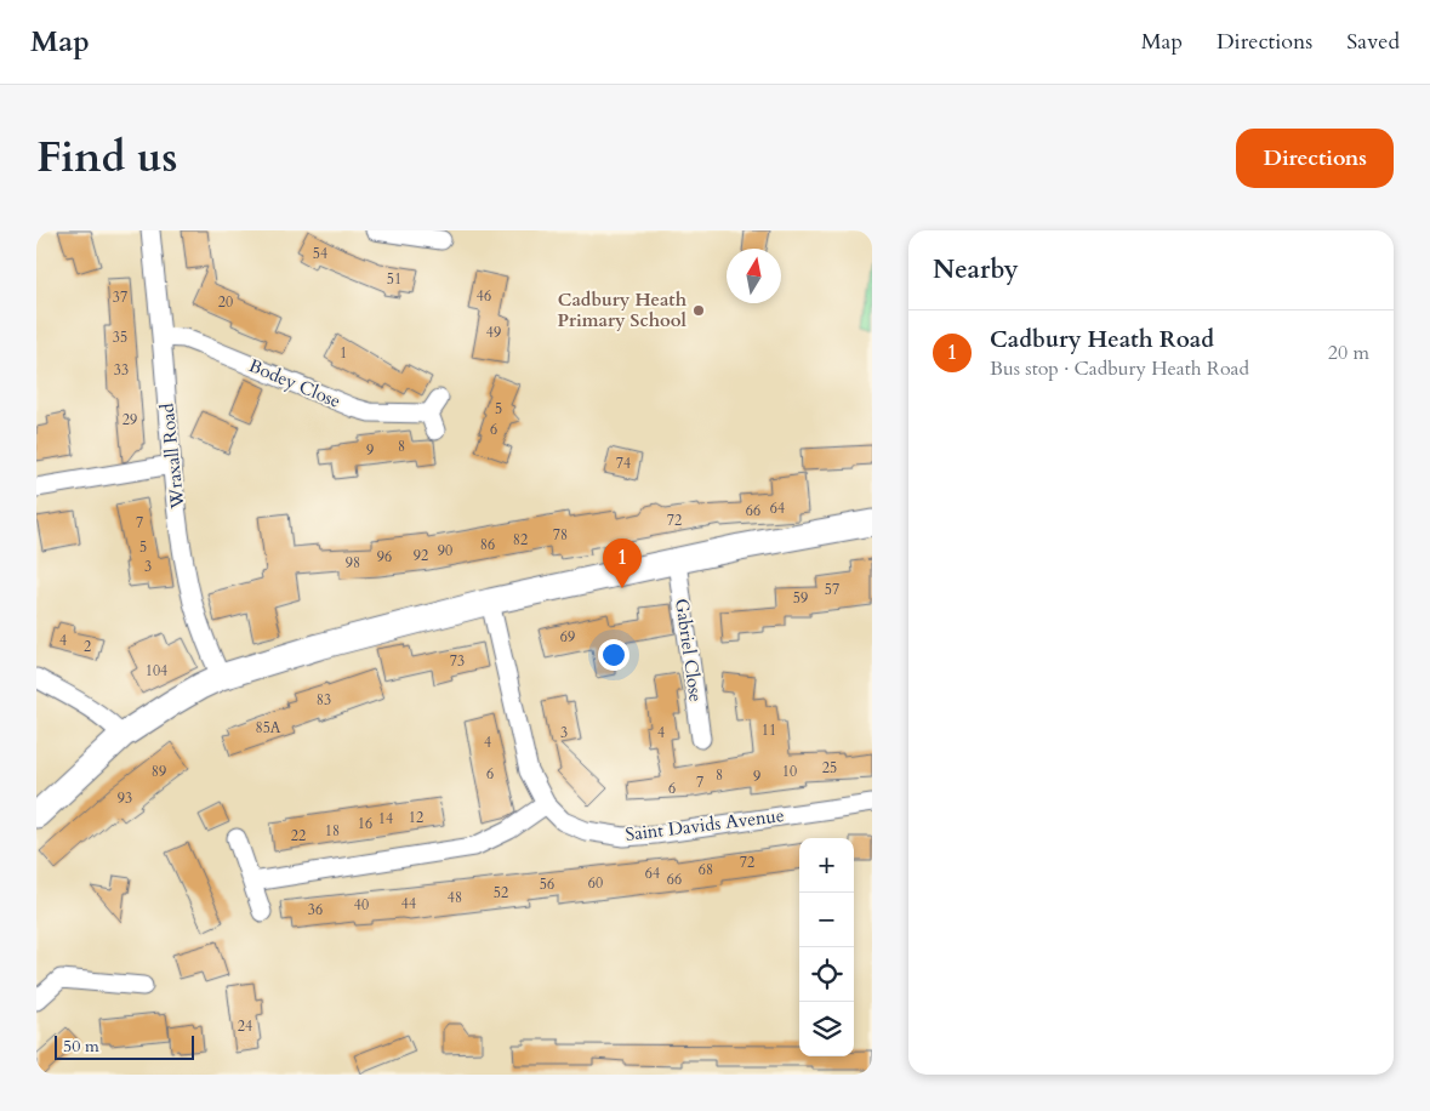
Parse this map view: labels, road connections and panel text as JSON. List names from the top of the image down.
{
  "streets": {
    "street": [
      "Bodey Close",
      "Wraxall Road",
      "Gabriel Close",
      "Saint Davids Avenue"
    ]
  },
  "crossings": [
    ["Bodey Close", "Wraxall Road"]
  ],
  "places": ["Cadbury Heath Primary School"],
  "house_numbers": [
    "54",
    "51",
    "46",
    "37",
    "20",
    "49",
    "35",
    "1",
    "33",
    "5",
    "29",
    "6",
    "8",
    "9",
    "74",
    "64",
    "66",
    "72",
    "7",
    "78",
    "82",
    "86",
    "5",
    "90",
    "92",
    "96",
    "98",
    "3",
    "57",
    "59",
    "69",
    "4",
    "2",
    "73",
    "104",
    "83",
    "85A",
    "11",
    "3",
    "4",
    "4",
    "25",
    "89",
    "10",
    "6",
    "8",
    "9",
    "7",
    "6",
    "93",
    "12",
    "14",
    "16",
    "18",
    "22",
    "72",
    "68",
    "64",
    "66",
    "60",
    "56",
    "52",
    "48",
    "44",
    "40",
    "36",
    "24"
  ],
  "scale_bar": "50 m",
  "north": "top",
  "page": {
    "header": "Map",
    "nav": ["Map", "Directions", "Saved"],
    "title": "Find us",
    "buttons": "Directions",
    "heading": "Nearby",
    "list": [
      {
        "mark": "1",
        "name": "Cadbury Heath Road",
        "note": "Bus stop · Cadbury Heath Road",
        "value": "20 m"
      }
    ],
    "pins": "1",
    "map_buttons": ["+", "−"],
    "scale": "50 m"
  }
}
